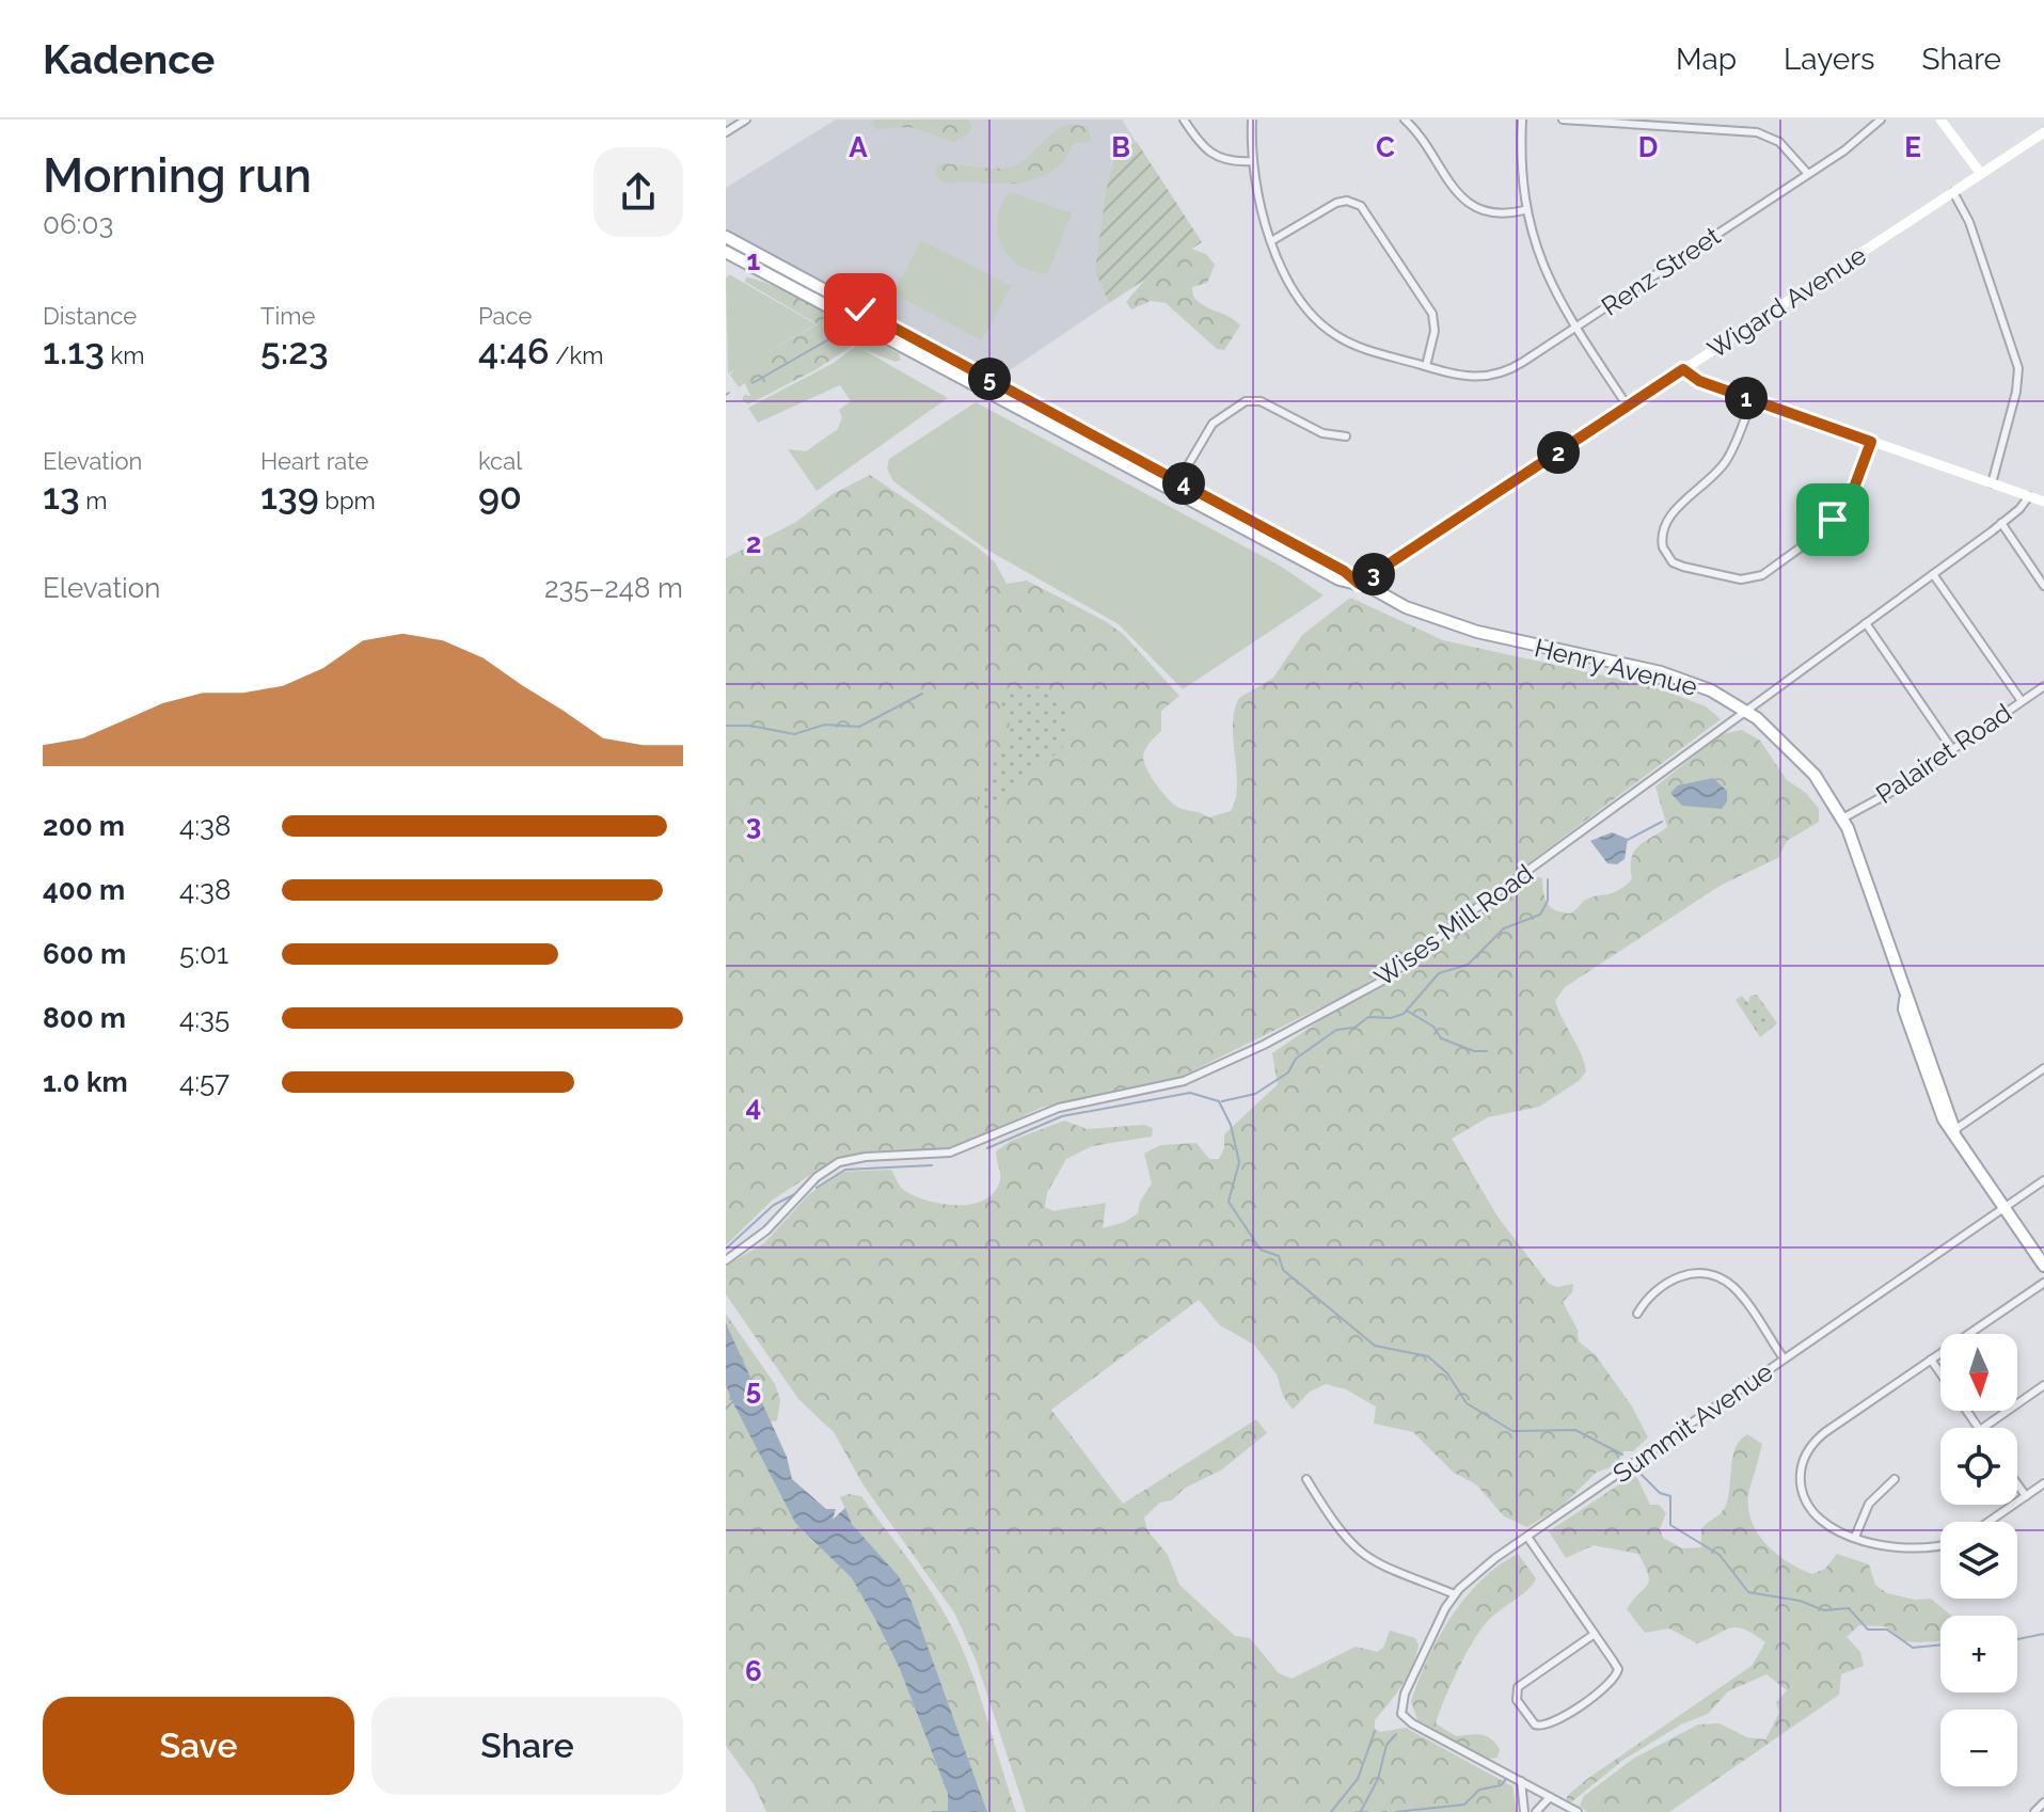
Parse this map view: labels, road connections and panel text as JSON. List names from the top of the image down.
{
  "streets": {
    "main road": ["Henry Avenue"],
    "street": [
      "Renz Street",
      "Wigard Avenue",
      "Palairet Road",
      "Wises Mill Road",
      "Summit Avenue"
    ]
  },
  "crossings": [
    ["Wigard Avenue", "Henry Avenue"],
    ["Henry Avenue", "Palairet Road"],
    ["Henry Avenue", "Wises Mill Road"],
    ["Henry Avenue", "Summit Avenue"]
  ],
  "north": "bottom",
  "page": {
    "header": "Kadence",
    "nav": ["Map", "Layers", "Share"],
    "heading": ["Morning run", "06:03"],
    "stats": [
      ["Distance", "1.13 km"],
      ["Time", "5:23"],
      ["Pace", "4:46 /km"],
      ["Elevation", "13 m"],
      ["Heart rate", "139 bpm"],
      ["kcal", "90"]
    ],
    "pins": [
      "5",
      "1",
      "2",
      "4",
      "3"
    ],
    "chart": ["Elevation", "235–248 m"],
    "list": [
      {
        "name": "200 m",
        "note": "4:38"
      },
      {
        "name": "400 m",
        "note": "4:38"
      },
      {
        "name": "600 m",
        "note": "5:01"
      },
      {
        "name": "800 m",
        "note": "4:35"
      },
      {
        "name": "1.0 km",
        "note": "4:57"
      }
    ],
    "map_buttons": ["+", "−"],
    "buttons": ["Save", "Share"]
  },
  "grid": {
    "columns": [
      "A",
      "B",
      "C",
      "D",
      "E"
    ],
    "rows": [
      "1",
      "2",
      "3",
      "4",
      "5",
      "6"
    ]
  }
}
